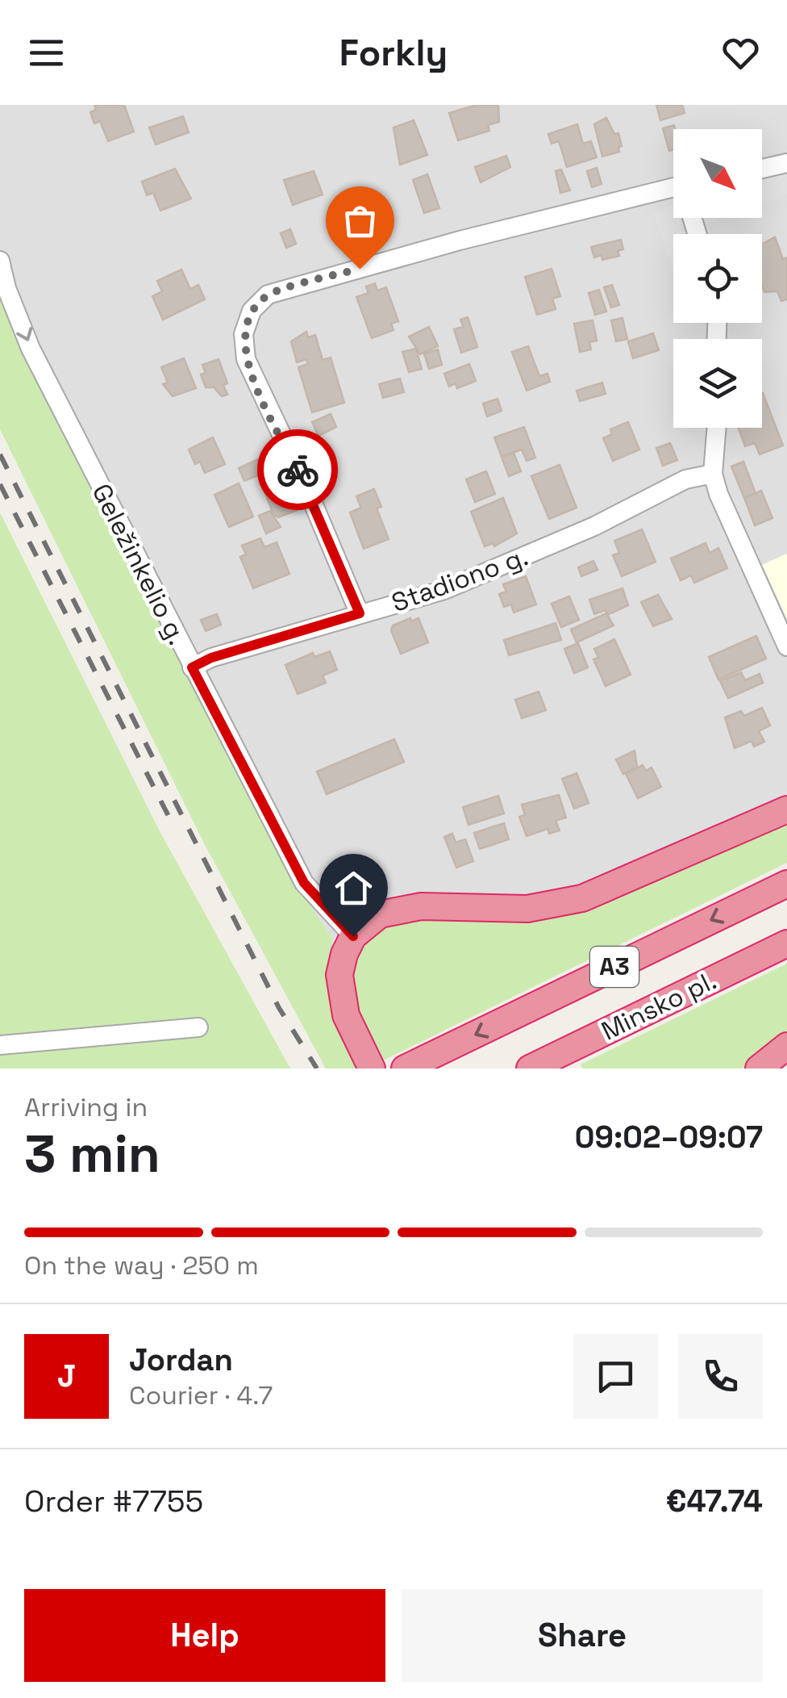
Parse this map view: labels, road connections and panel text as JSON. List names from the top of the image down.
{
  "streets": {
    "highway": ["A3", "Minsko pl."],
    "street": ["Geležinkelio g.", "Stadiono g."]
  },
  "one_way": ["Geležinkelio g."],
  "north": "bottom right",
  "page": {
    "header": "Forkly",
    "heading": ["3 min", "Arriving in", "09:02–09:07"],
    "panel": [
      "Jordan",
      "Courier · 4.7",
      "Order #7755",
      "€47.74"
    ],
    "bar": "On the way · 250 m",
    "round": "J",
    "buttons": ["Help", "Share"]
  }
}
